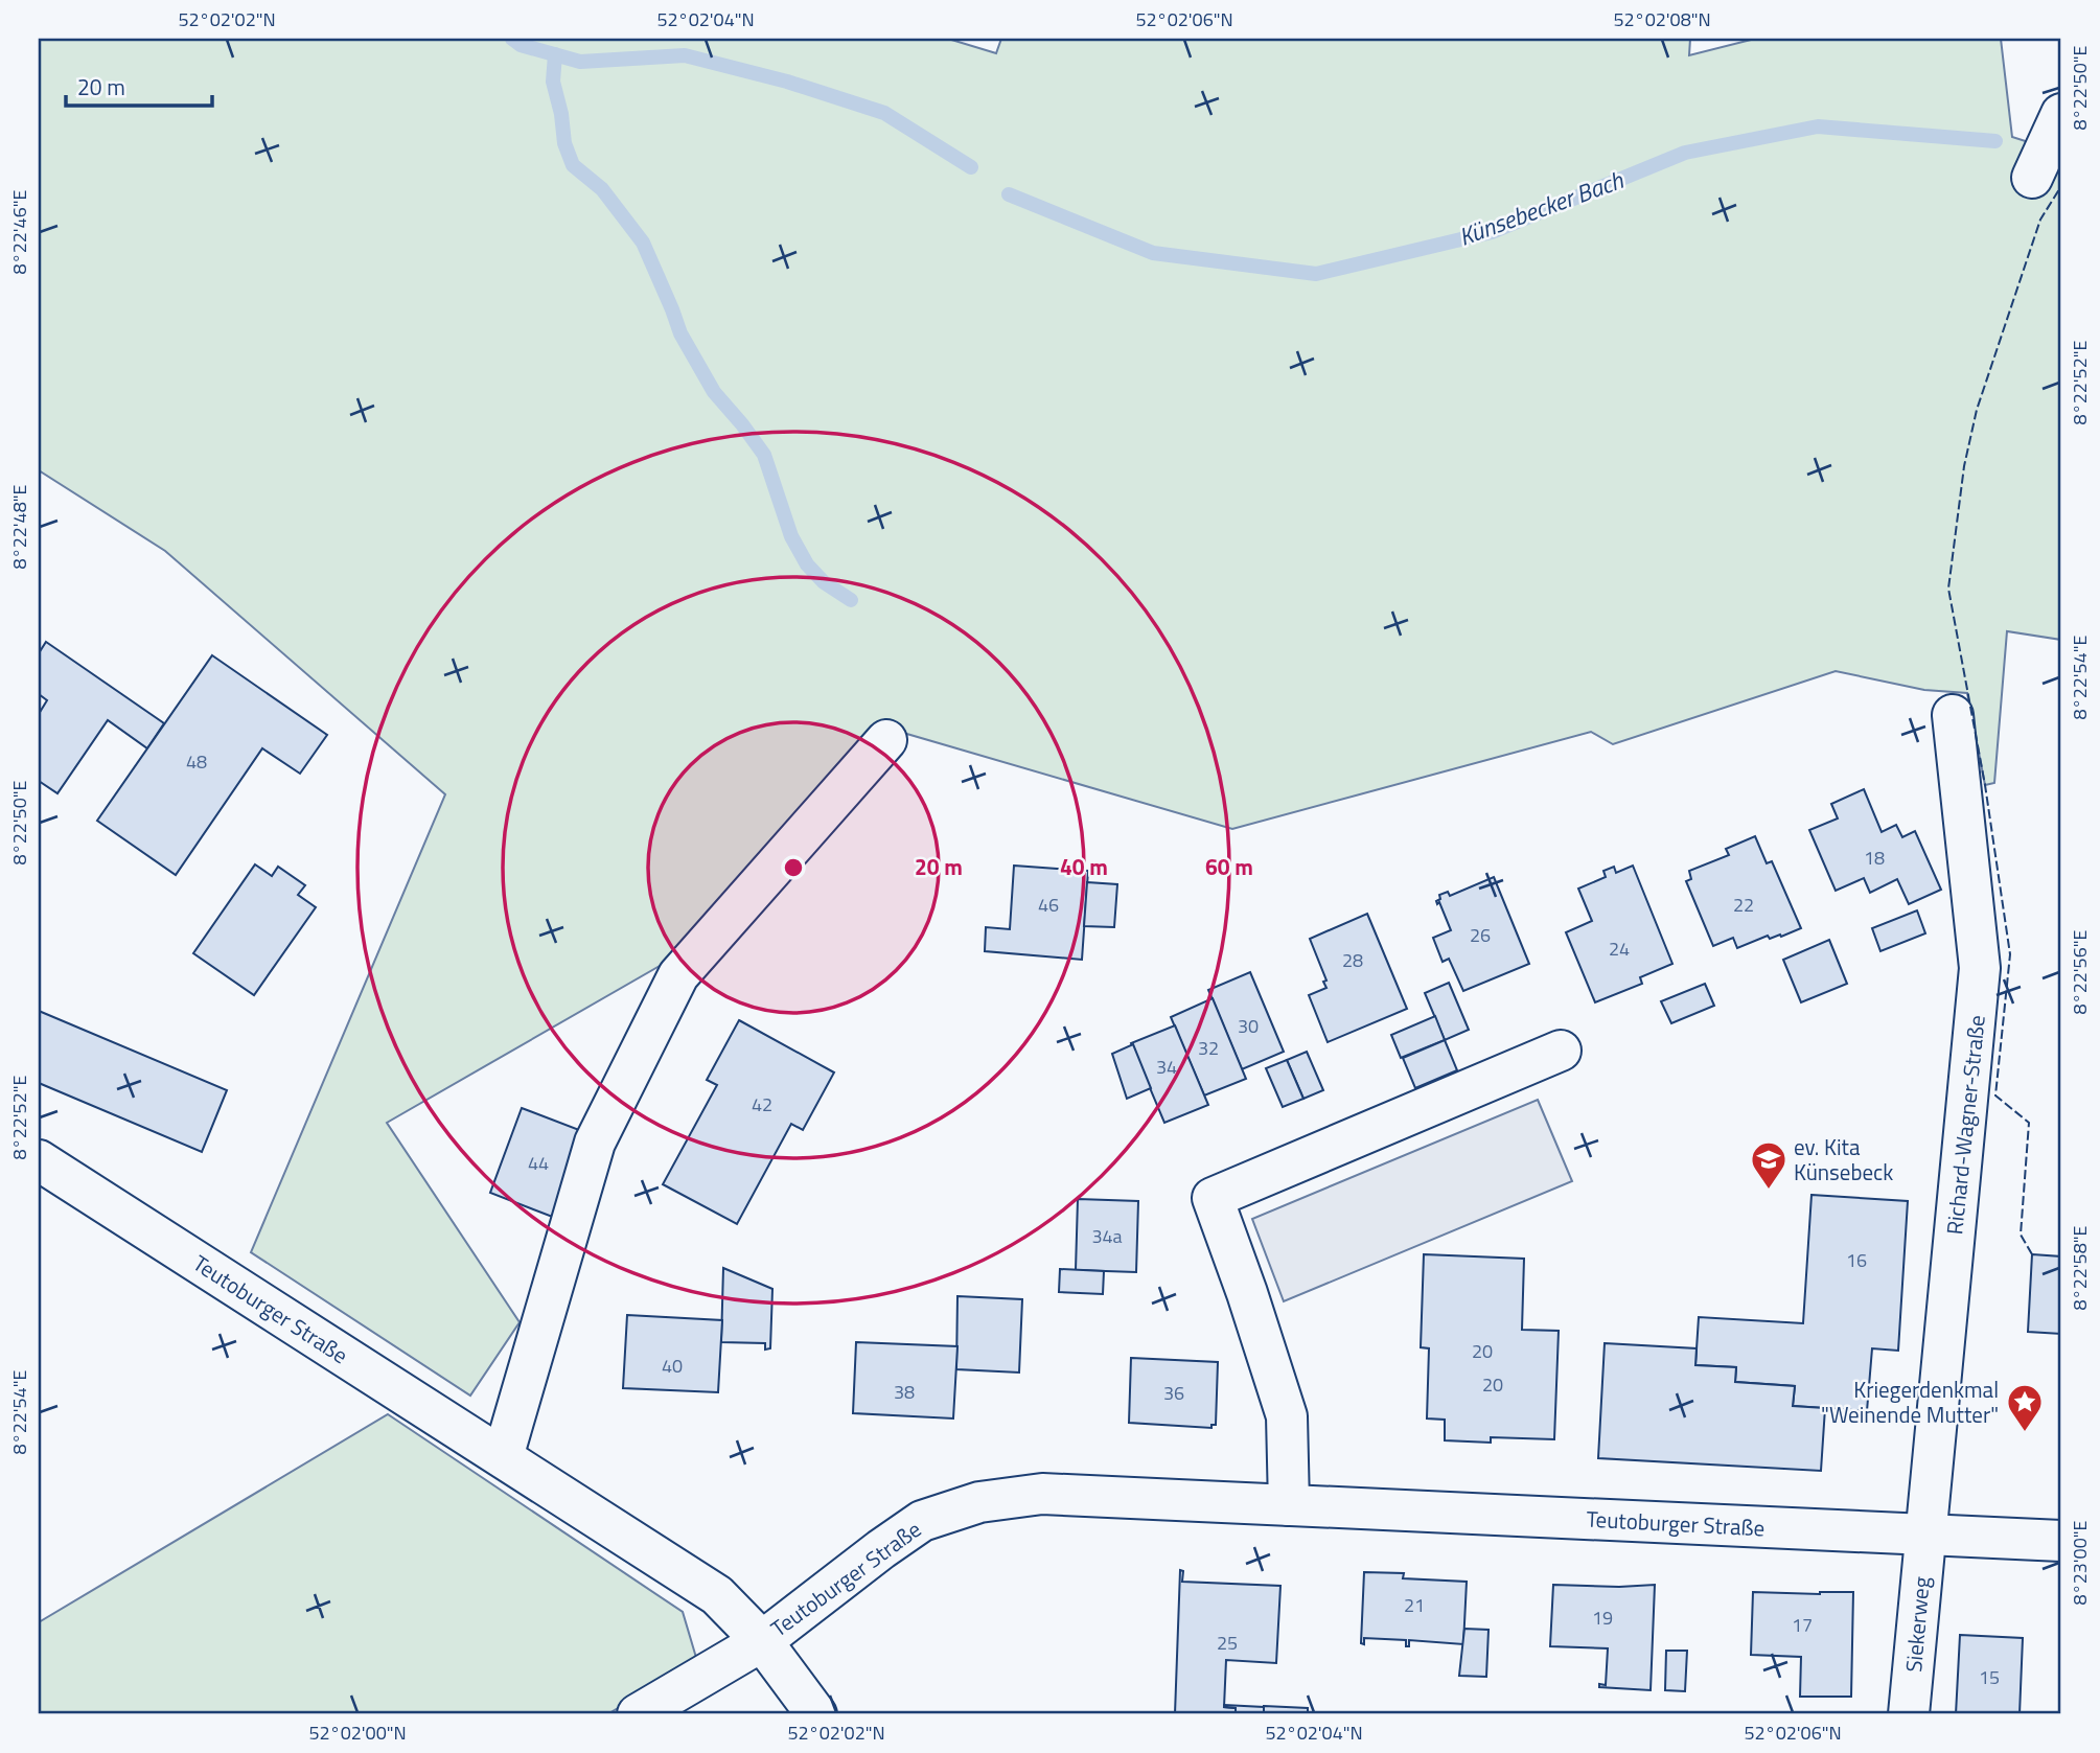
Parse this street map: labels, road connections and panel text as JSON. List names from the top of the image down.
{
  "streets": {
    "street": ["Richard-Wagner-Straße", "Teutoburger Straße", "Siekerweg"]
  },
  "crossings": [
    ["Richard-Wagner-Straße", "Teutoburger Straße"],
    ["Richard-Wagner-Straße", "Siekerweg"],
    ["Teutoburger Straße", "Siekerweg"]
  ],
  "water": ["Künsebecker Bach"],
  "places": {
    "school or university": ["ev. Kita Künsebeck"],
    "place": ["Kriegerdenkmal \"Weinende Mutter\""]
  },
  "house_numbers": [
    "48",
    "18",
    "46",
    "22",
    "26",
    "24",
    "28",
    "30",
    "32",
    "34",
    "42",
    "44",
    "34a",
    "16",
    "20",
    "40",
    "20",
    "38",
    "36",
    "21",
    "19",
    "17",
    "25",
    "15"
  ],
  "scale_bar": "20 m",
  "coordinates": [
    "52°02'02\"N",
    "52°02'04\"N",
    "52°02'06\"N",
    "52°02'08\"N",
    "8°22'50\"E",
    "8°22'46\"E",
    "8°22'52\"E",
    "8°22'48\"E",
    "8°22'54\"E",
    "8°22'56\"E",
    "8°22'58\"E",
    "8°23'00\"E",
    "52°02'00\"N"
  ],
  "rings": ["20 m", "40 m", "60 m"]
}
